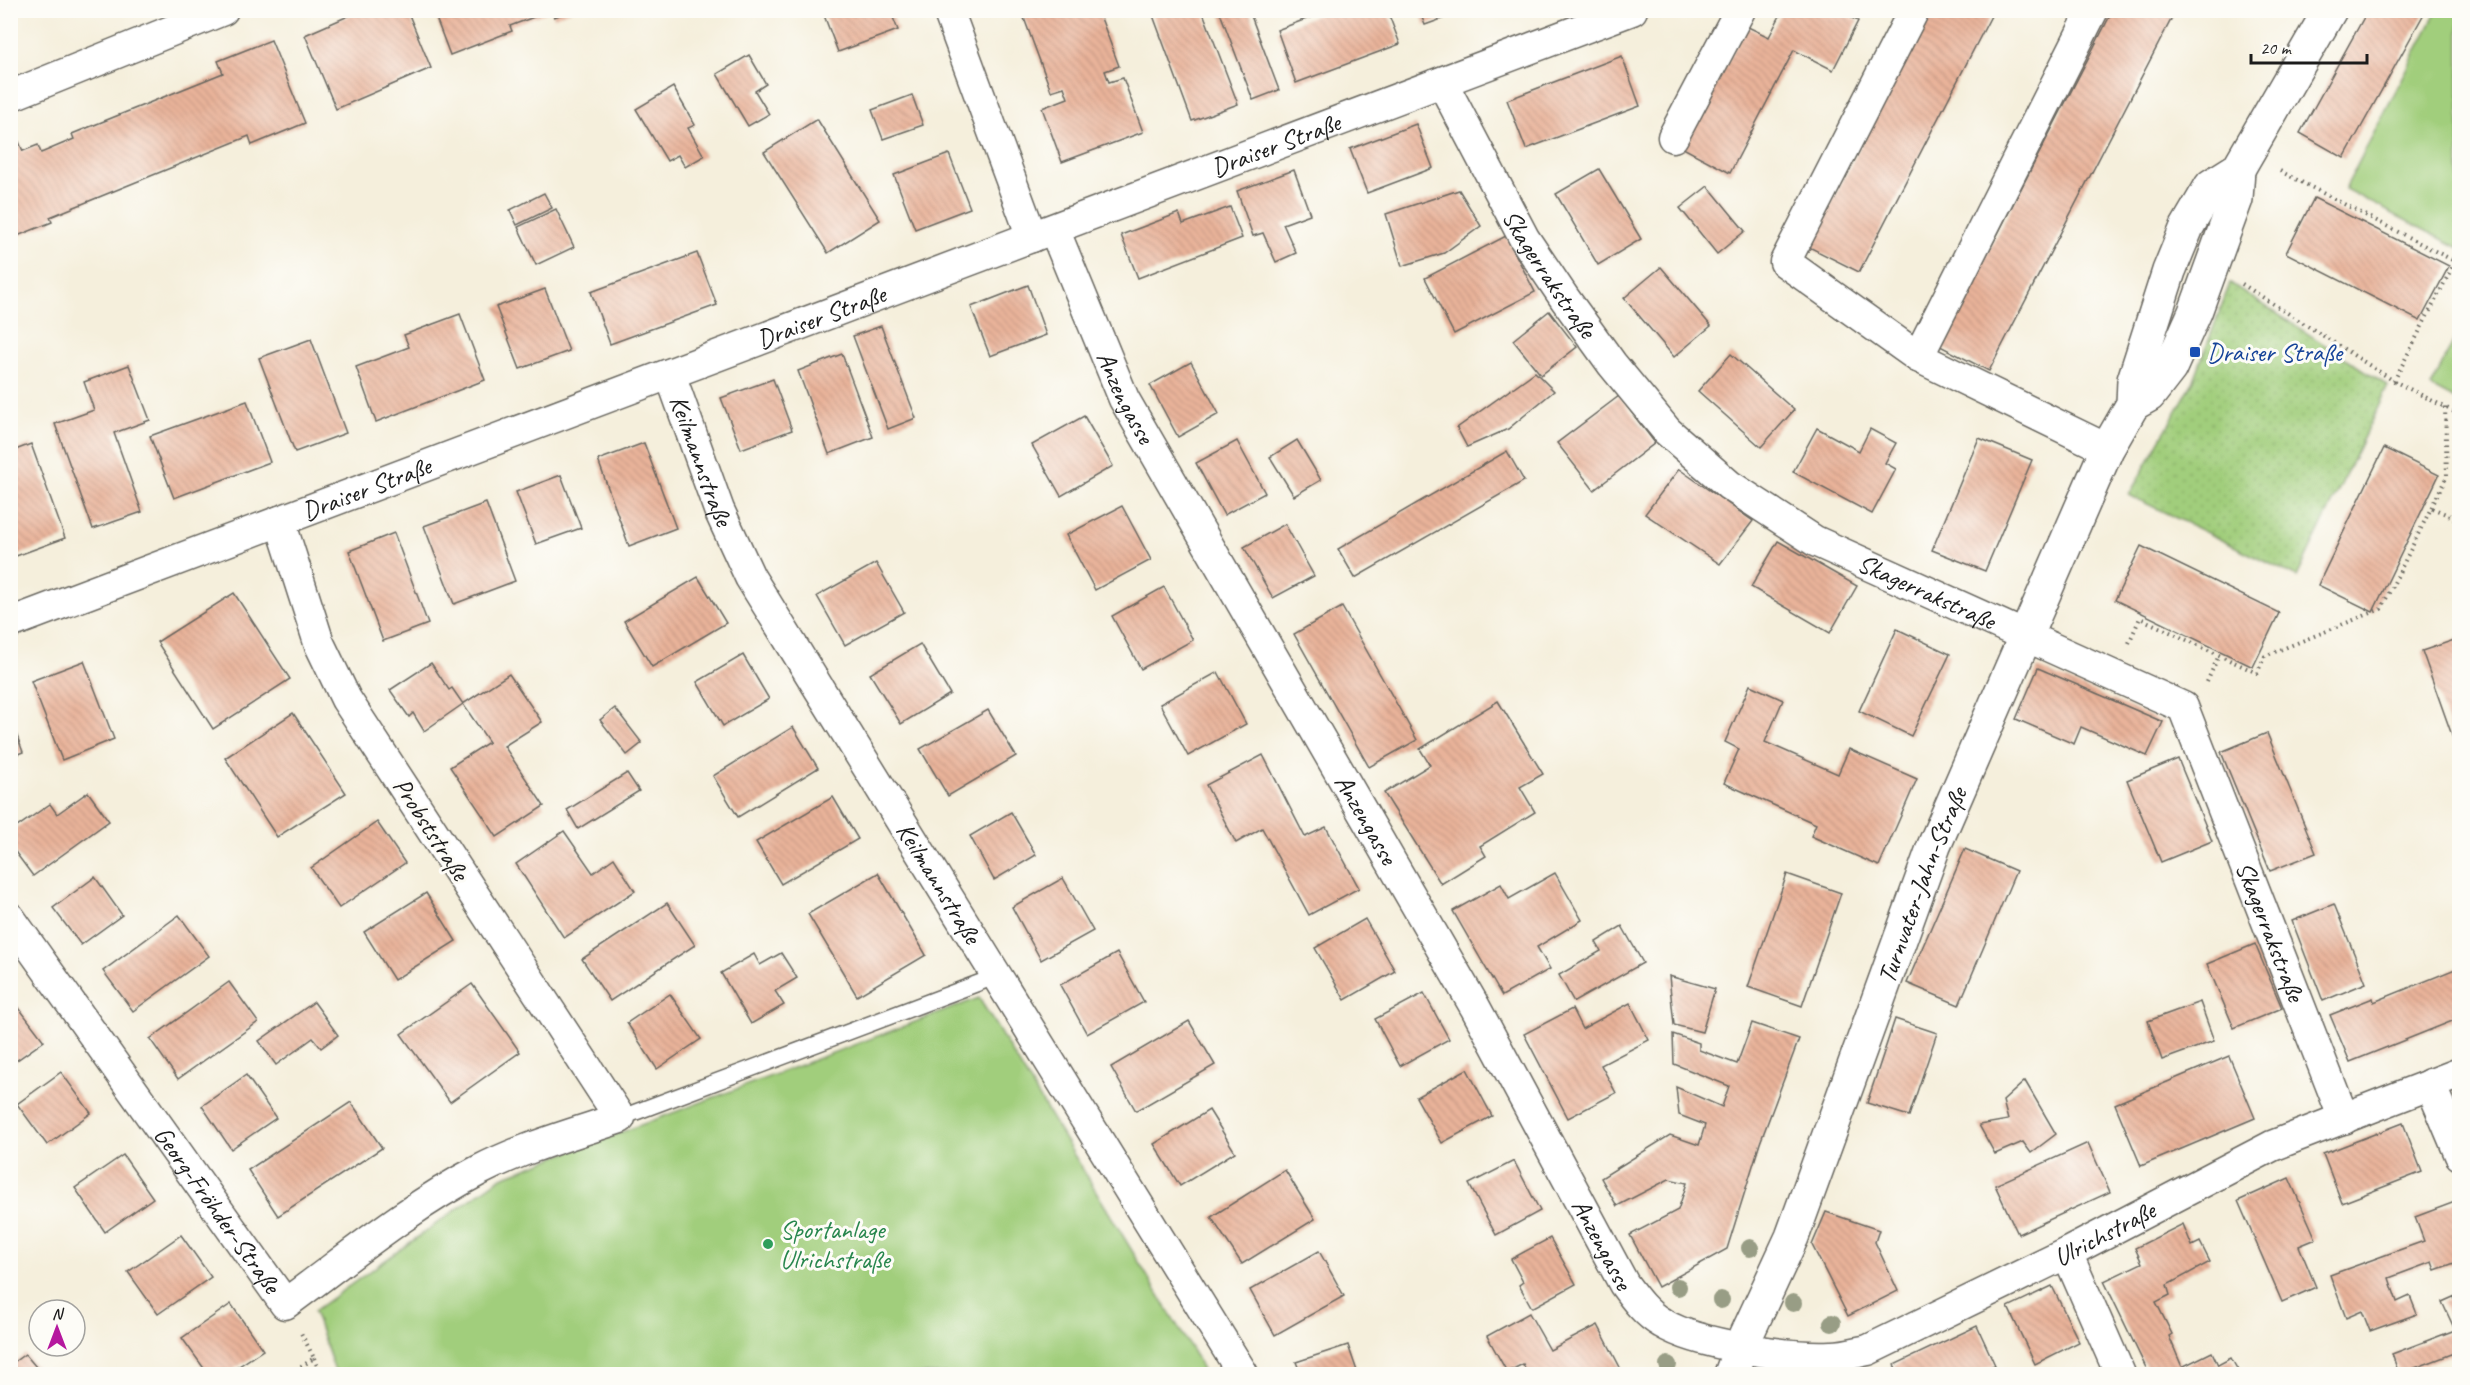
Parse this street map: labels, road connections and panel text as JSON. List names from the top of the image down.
{
  "streets": {
    "street": [
      "Draiser Straße",
      "Skagerrakstraße",
      "Anzengasse",
      "Keilmannstraße",
      "Probststraße",
      "Turnvater-Jahn-Straße",
      "Georg-Fröhder-Straße",
      "Ulrichstraße"
    ]
  },
  "crossings": [
    ["Draiser Straße", "Skagerrakstraße"],
    ["Draiser Straße", "Anzengasse"],
    ["Draiser Straße", "Keilmannstraße"],
    ["Draiser Straße", "Probststraße"],
    ["Skagerrakstraße", "Turnvater-Jahn-Straße"],
    ["Skagerrakstraße", "Ulrichstraße"],
    ["Anzengasse", "Turnvater-Jahn-Straße"],
    ["Anzengasse", "Ulrichstraße"],
    ["Probststraße", "Georg-Fröhder-Straße"],
    ["Turnvater-Jahn-Straße", "Ulrichstraße"]
  ],
  "places": {
    "transit": ["Draiser Straße"],
    "other": ["Sportanlage Ulrichstraße"]
  },
  "scale_bar": "20 m",
  "north": "top"
}
